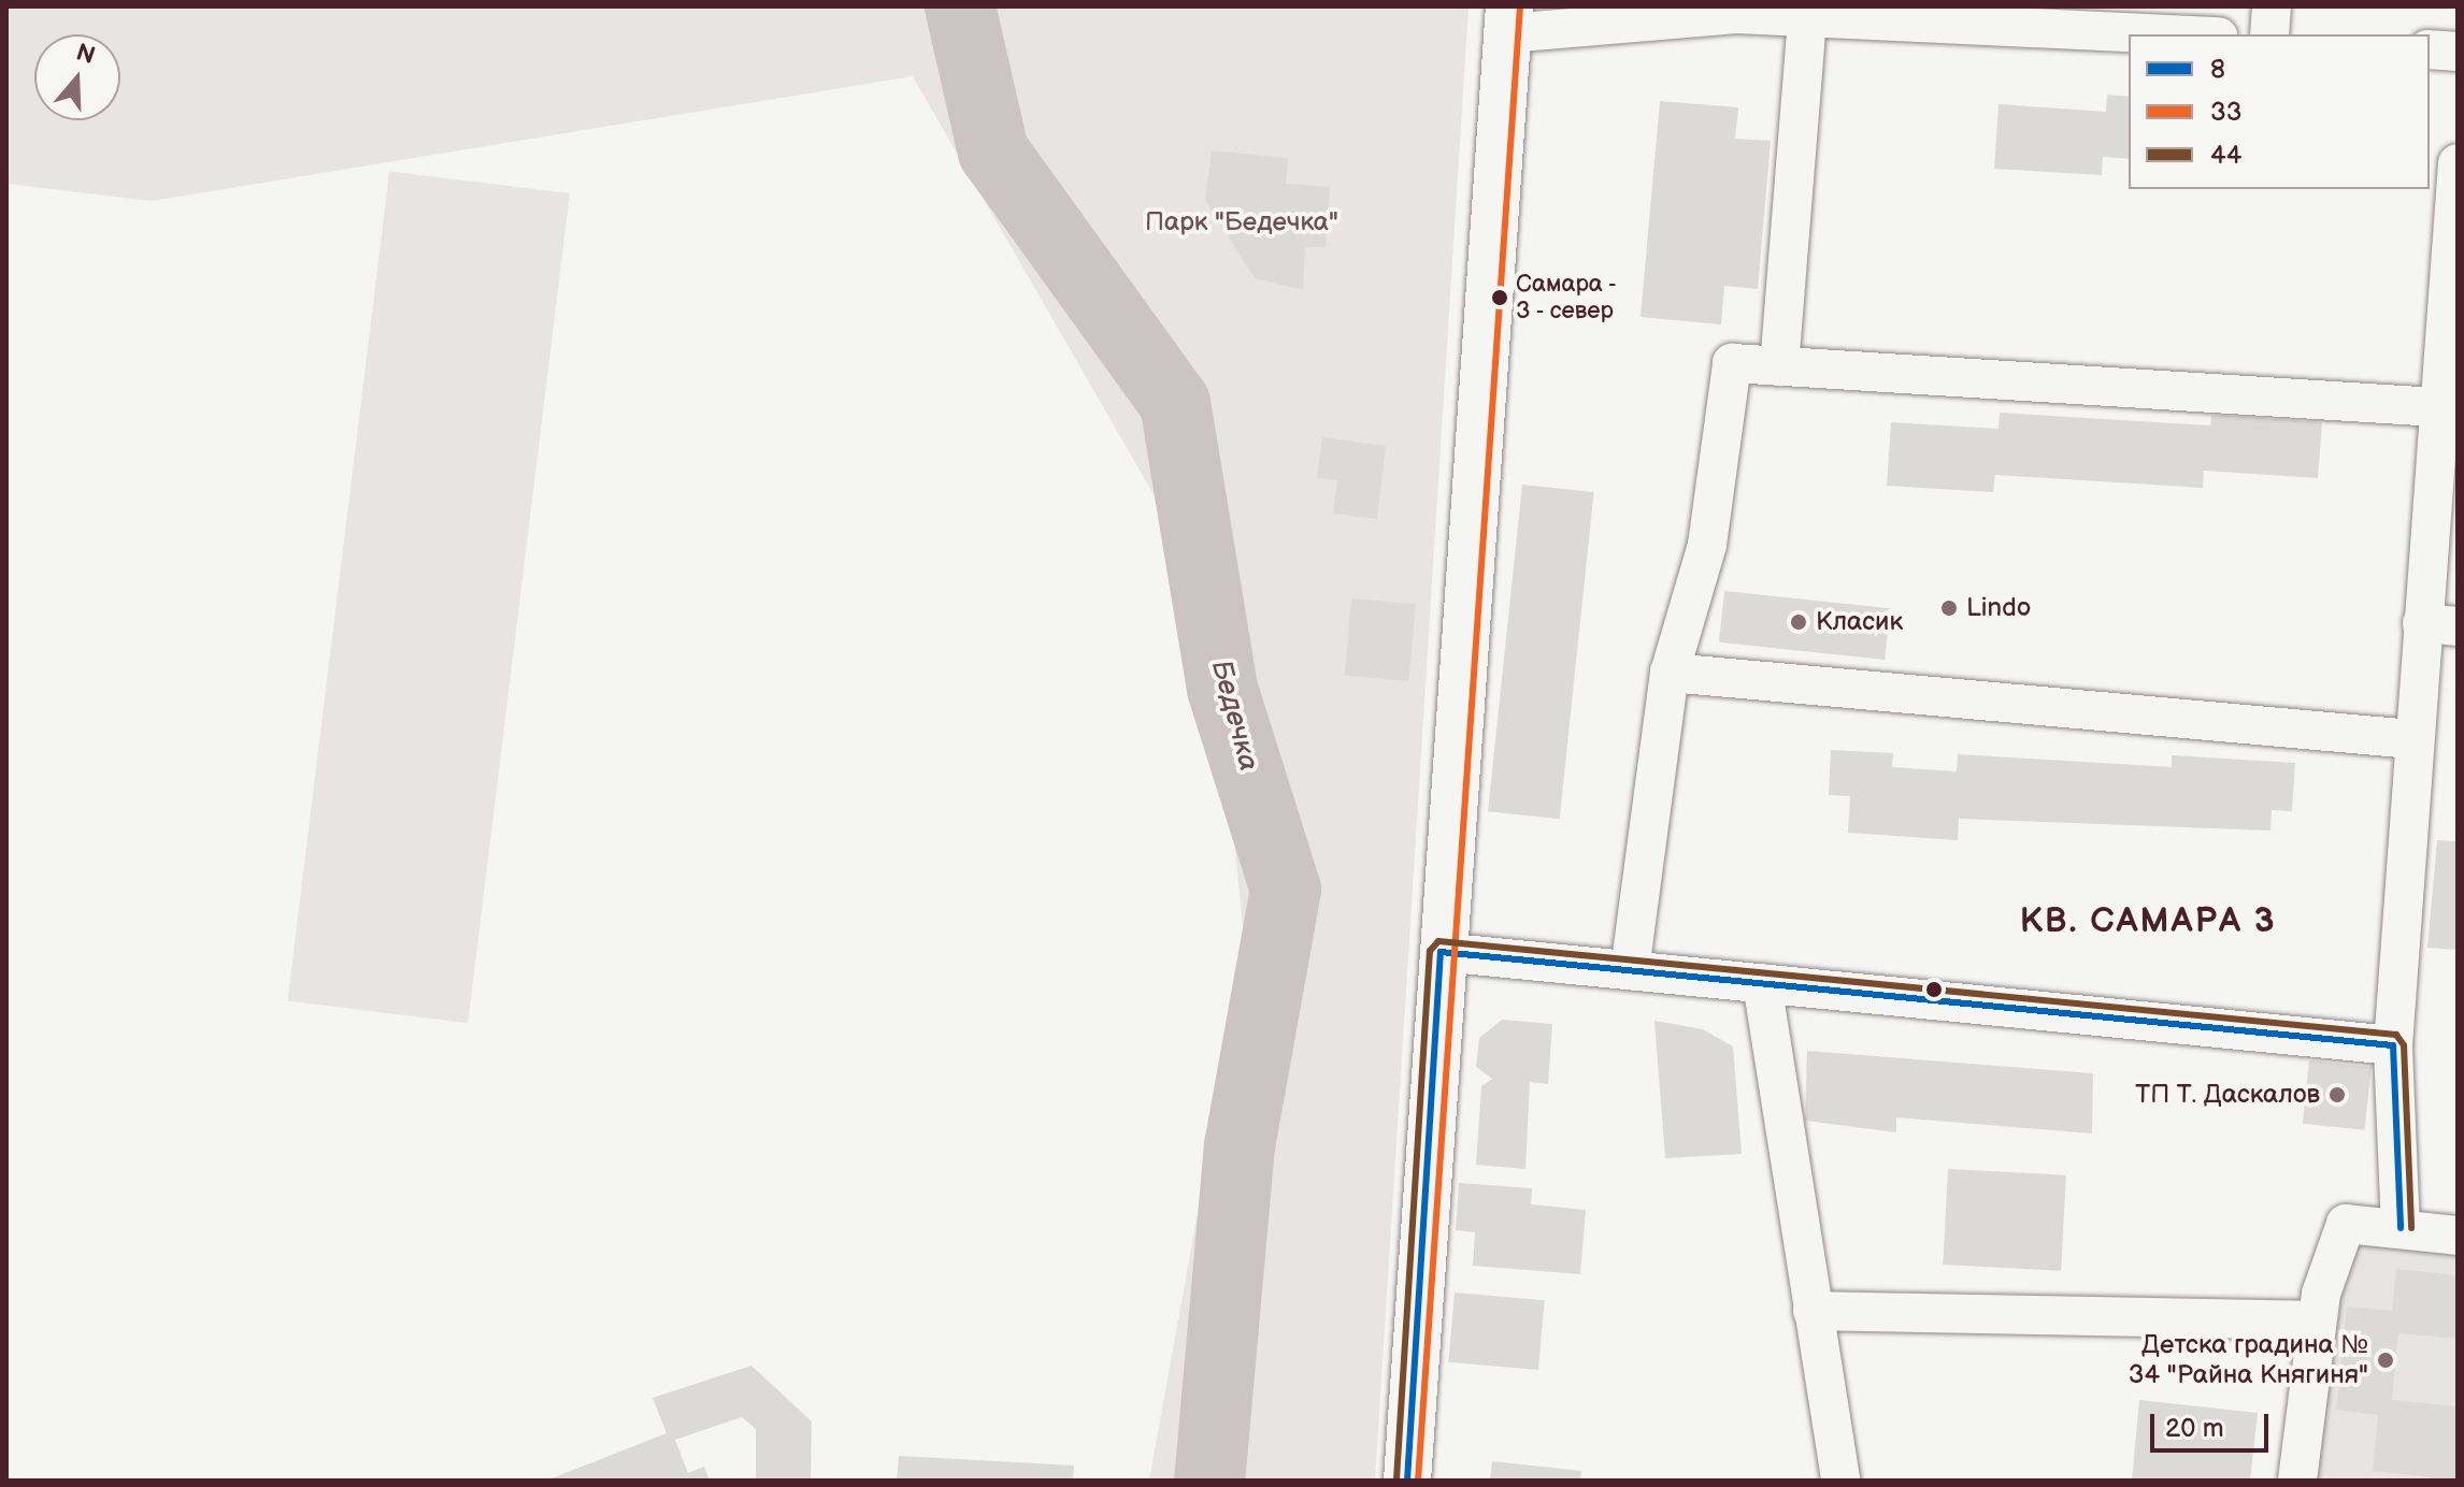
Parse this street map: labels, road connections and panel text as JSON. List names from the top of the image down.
{
  "districts": ["КВ. САМАРА 3"],
  "water": ["Бедечка"],
  "parks": ["Парк \"Бедечка\""],
  "places": [
    "Самара - 3 - север",
    "Lindo",
    "Класик",
    "ТП Т. Даскалов",
    "Детска градина № 34 \"Райна Княгиня\""
  ],
  "lines": ["transit line 33", "transit line 44", "transit line 8"],
  "legend": ["8", "33", "44"],
  "scale_bar": "20 m",
  "north": "top"
}
